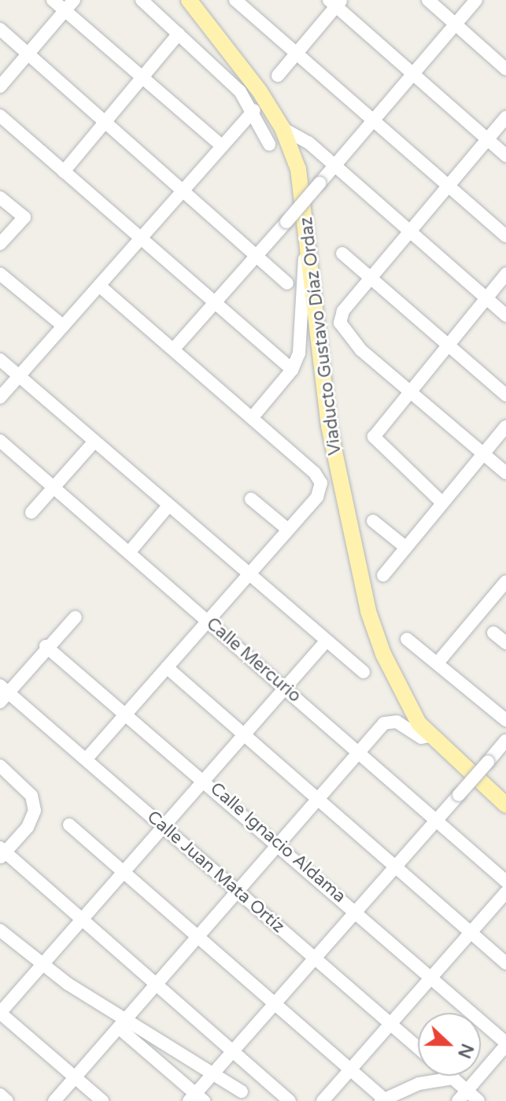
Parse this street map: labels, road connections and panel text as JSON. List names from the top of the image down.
{
  "streets": {
    "main road": ["Viaducto Gustavo Díaz Ordaz"],
    "street": ["Calle Mercurio", "Calle Ignacio Aldama", "Calle Juan Mata Ortíz"]
  },
  "north": "right"
}
